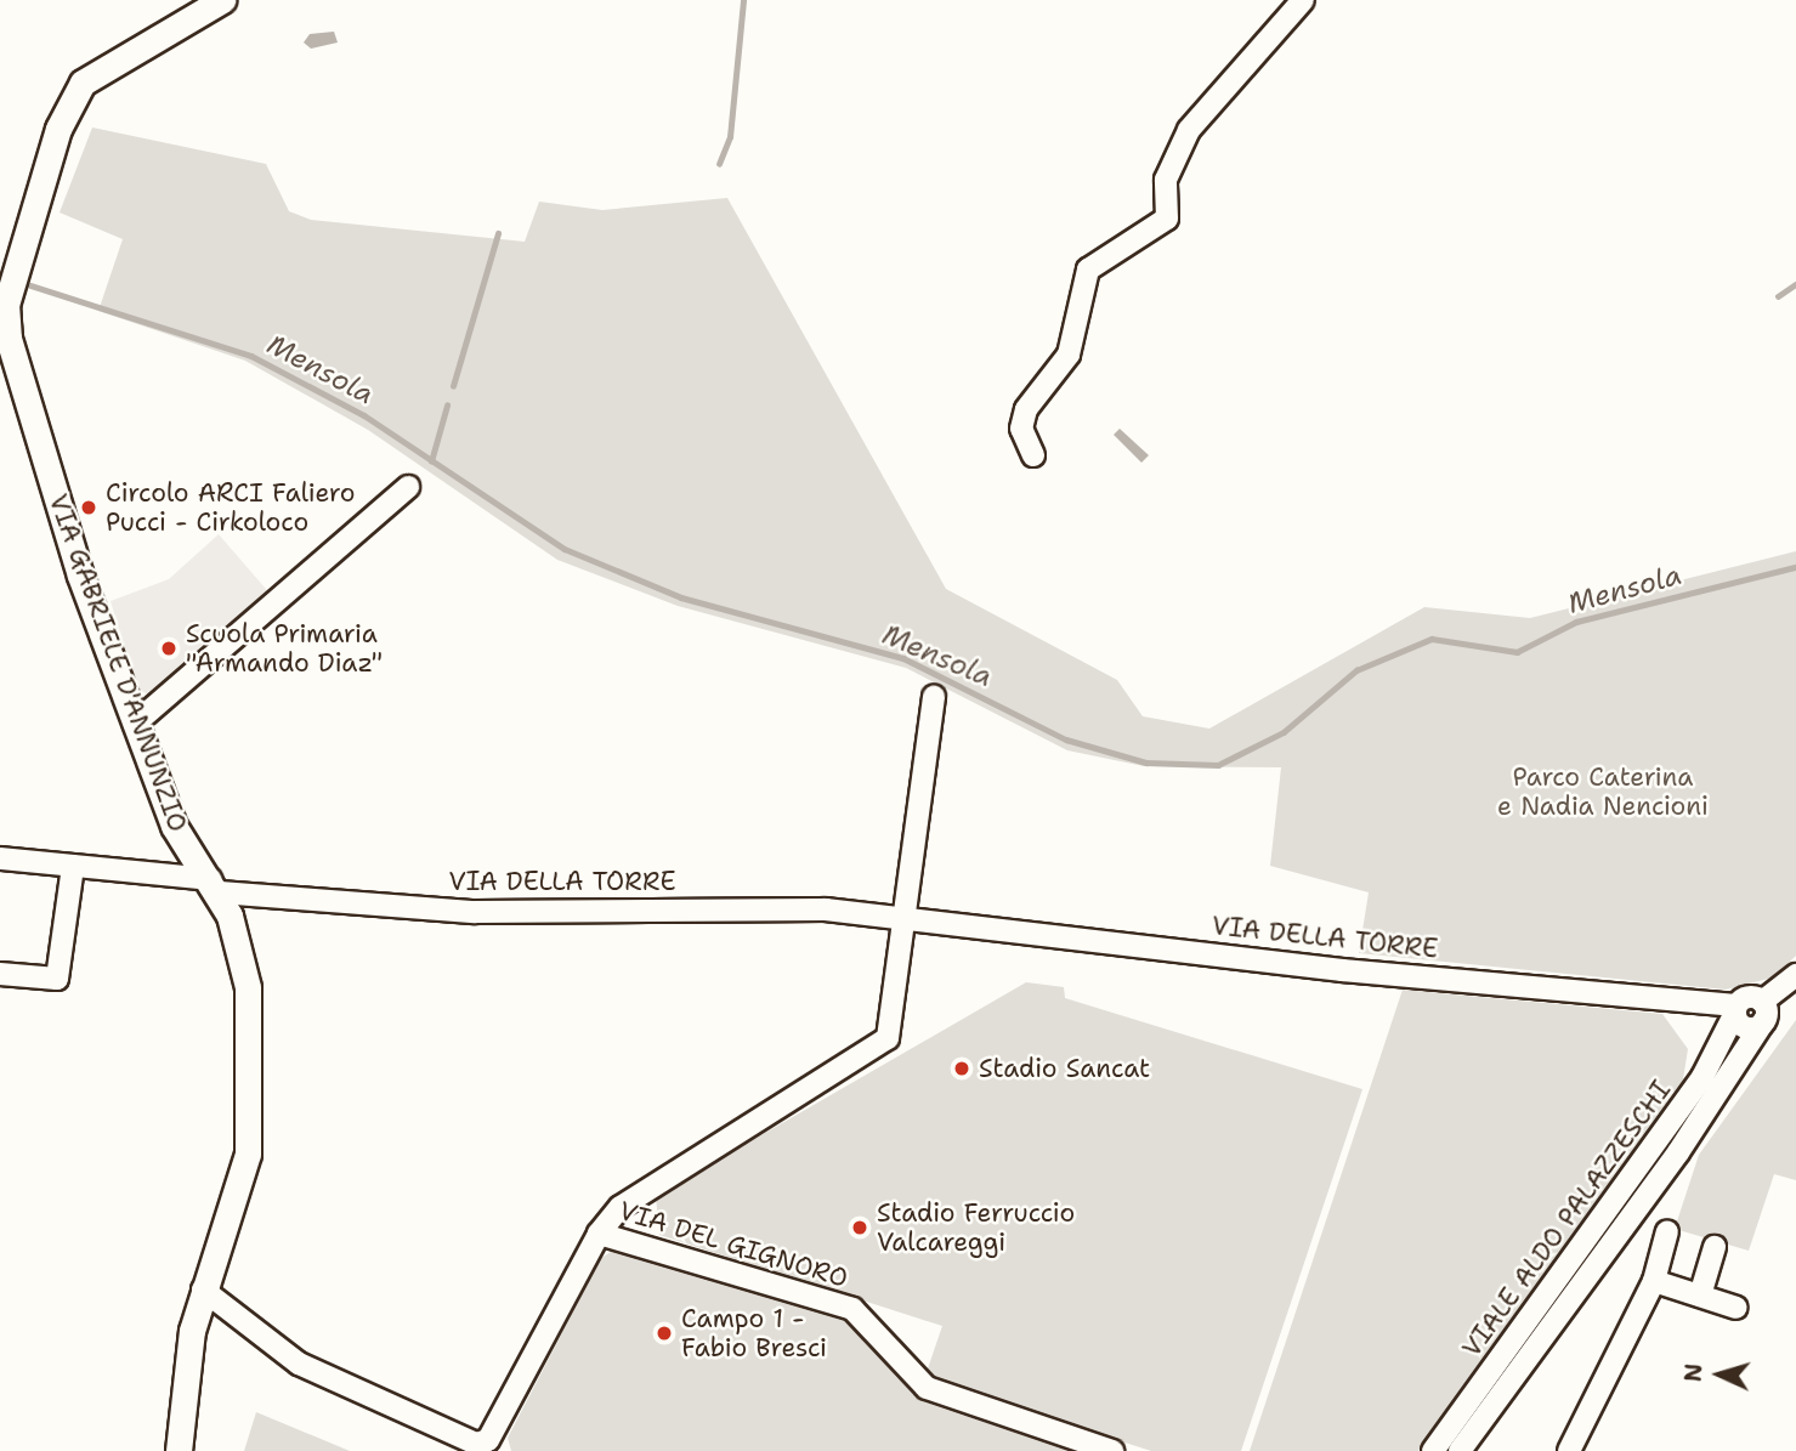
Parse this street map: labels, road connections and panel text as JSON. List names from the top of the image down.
{
  "streets": {
    "street": [
      "VIA GABRIELE D'ANNUNZIO",
      "VIA DELLA TORRE",
      "VIALE ALDO PALAZZESCHI",
      "VIA DEL GIGNORO"
    ]
  },
  "crossings": [
    ["VIA GABRIELE D'ANNUNZIO", "VIA DELLA TORRE"],
    ["VIA GABRIELE D'ANNUNZIO", "VIA DEL GIGNORO"],
    ["VIA DELLA TORRE", "VIALE ALDO PALAZZESCHI"],
    ["VIA DELLA TORRE", "VIA DEL GIGNORO"]
  ],
  "water": ["Mensola"],
  "parks": ["Parco Caterina e Nadia Nencioni"],
  "places": [
    "Circolo ARCI Faliero Pucci - Cirkoloco",
    "Scuola Primaria \"Armando Diaz\"",
    "Stadio Sancat",
    "Stadio Ferruccio Valcareggi",
    "Campo 1 - Fabio Bresci"
  ],
  "north": "left"
}
